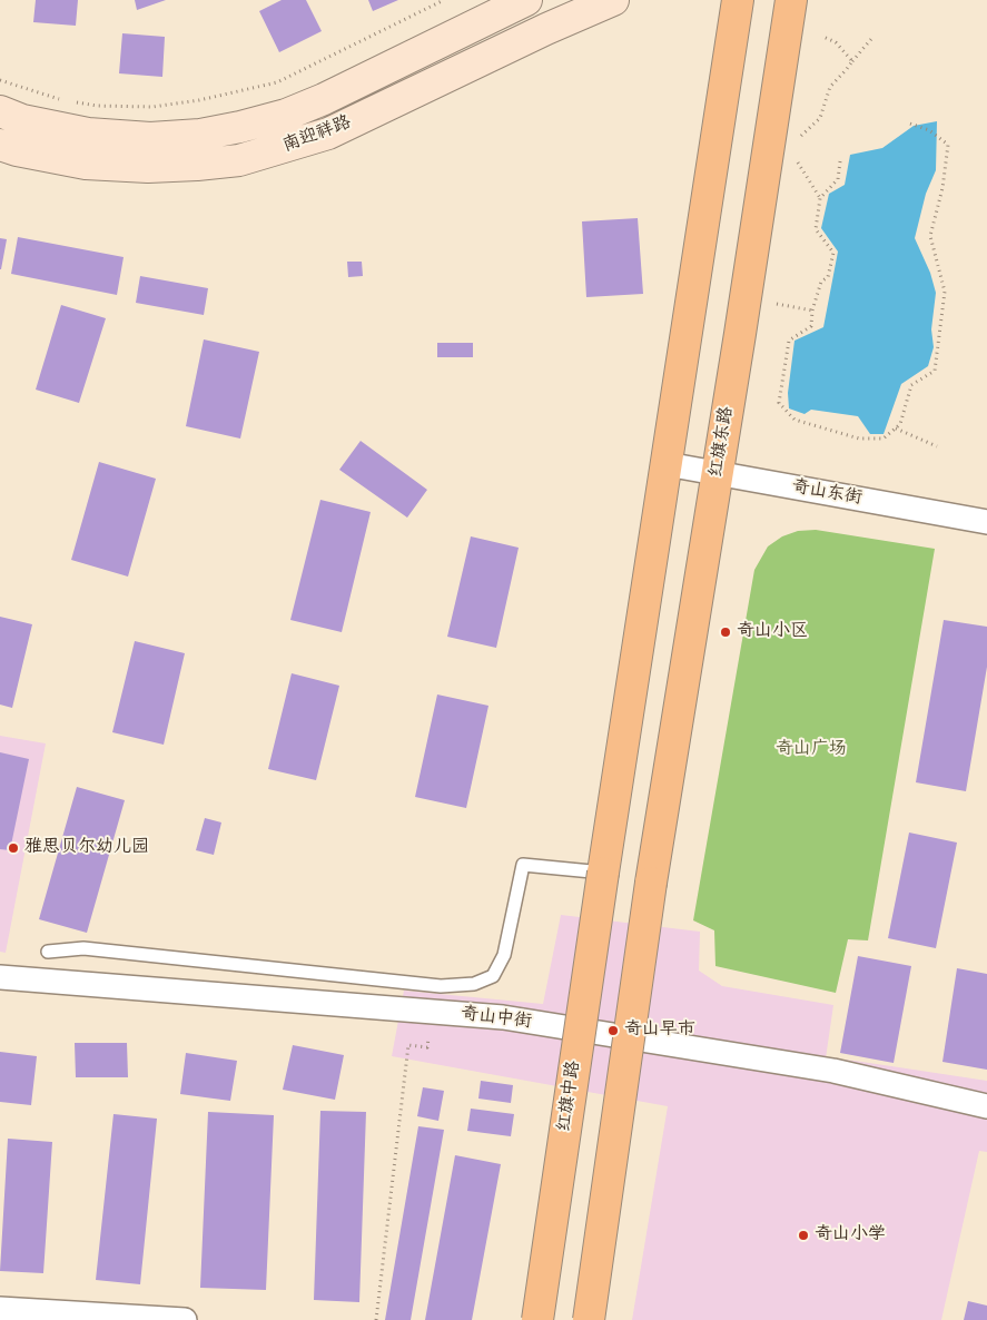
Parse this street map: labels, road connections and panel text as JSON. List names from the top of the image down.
{
  "streets": {
    "main road": ["南迎祥路", "红旗东路", "红旗中路"],
    "street": ["奇山东街", "奇山中街"]
  },
  "crossings": [
    ["红旗东路", "奇山东街"]
  ],
  "parks": ["奇山广场"],
  "places": [
    "奇山小区",
    "雅思贝尔幼儿园",
    "奇山早市",
    "奇山小学"
  ]
}
